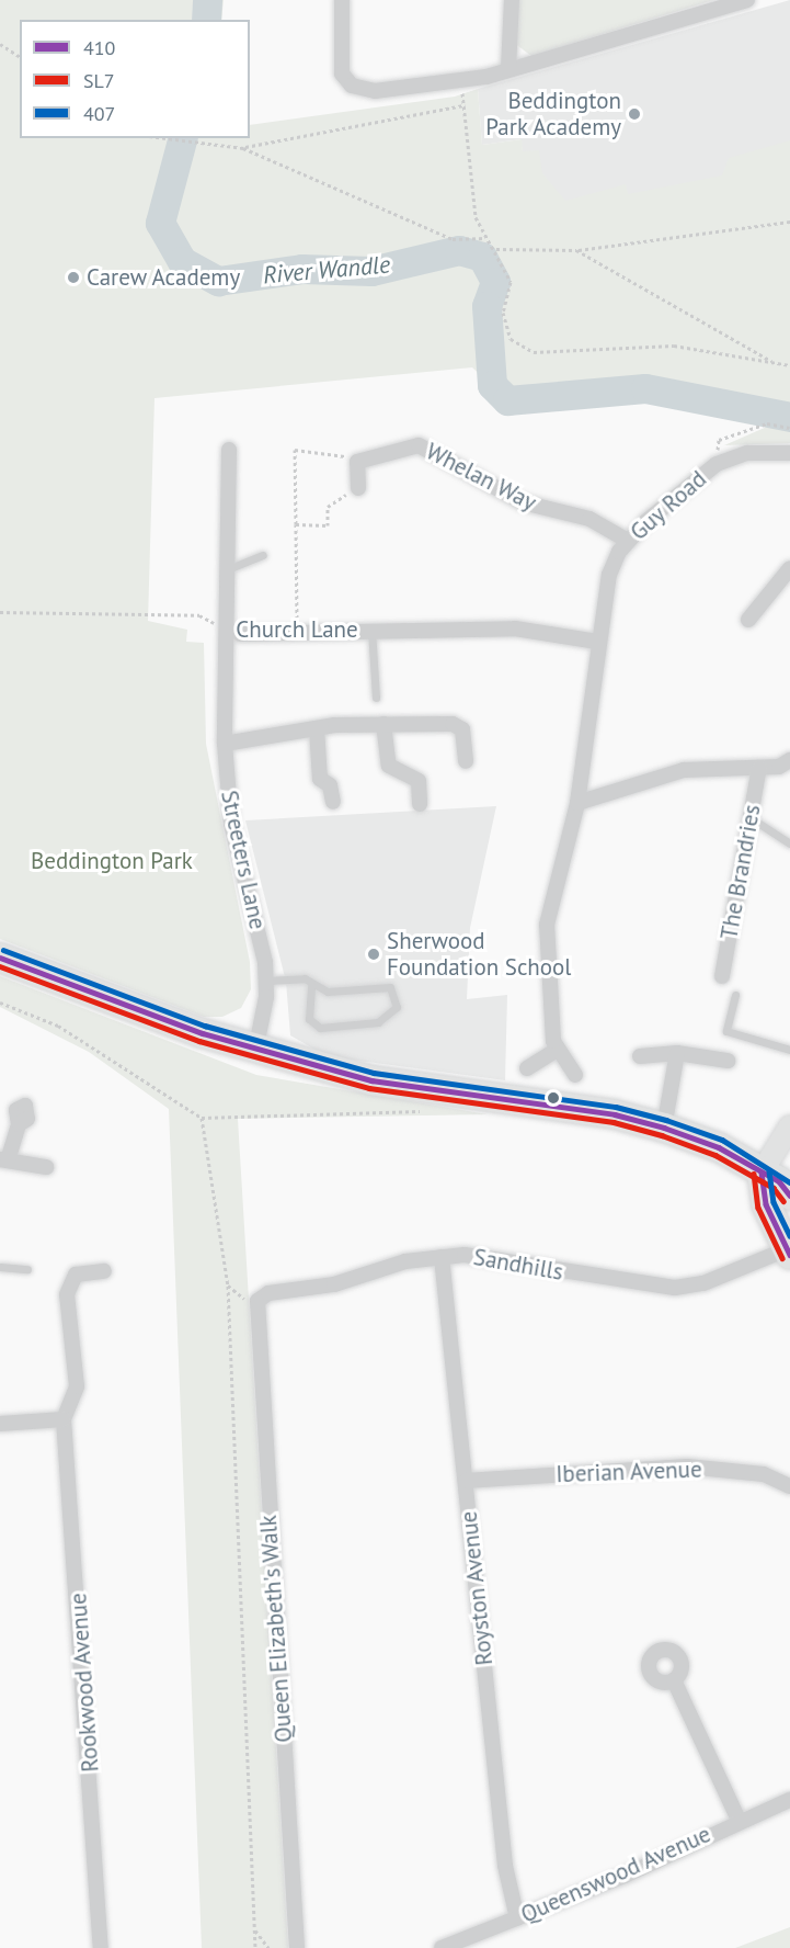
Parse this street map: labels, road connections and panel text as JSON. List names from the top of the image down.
{
  "streets": {
    "street": [
      "Whelan Way",
      "Guy Road",
      "Church Lane",
      "Streeters Lane",
      "The Brandries",
      "Sandhills",
      "Iberian Avenue",
      "Royston Avenue",
      "Queen Elizabeth's Walk",
      "Rookwood Avenue",
      "Queenswood Avenue"
    ]
  },
  "crossings": [
    ["Whelan Way", "Guy Road"],
    ["Guy Road", "Church Lane"],
    ["Church Lane", "Streeters Lane"],
    ["Sandhills", "Royston Avenue"],
    ["Sandhills", "Queen Elizabeth's Walk"],
    ["Iberian Avenue", "Royston Avenue"],
    ["Royston Avenue", "Queenswood Avenue"]
  ],
  "water": ["River Wandle"],
  "parks": ["Beddington Park"],
  "places": ["Beddington Park Academy", "Carew Academy", "Sherwood Foundation School"],
  "lines": ["transit line 407", "transit line 410", "transit line SL7"],
  "legend": ["410", "SL7", "407"]
}
